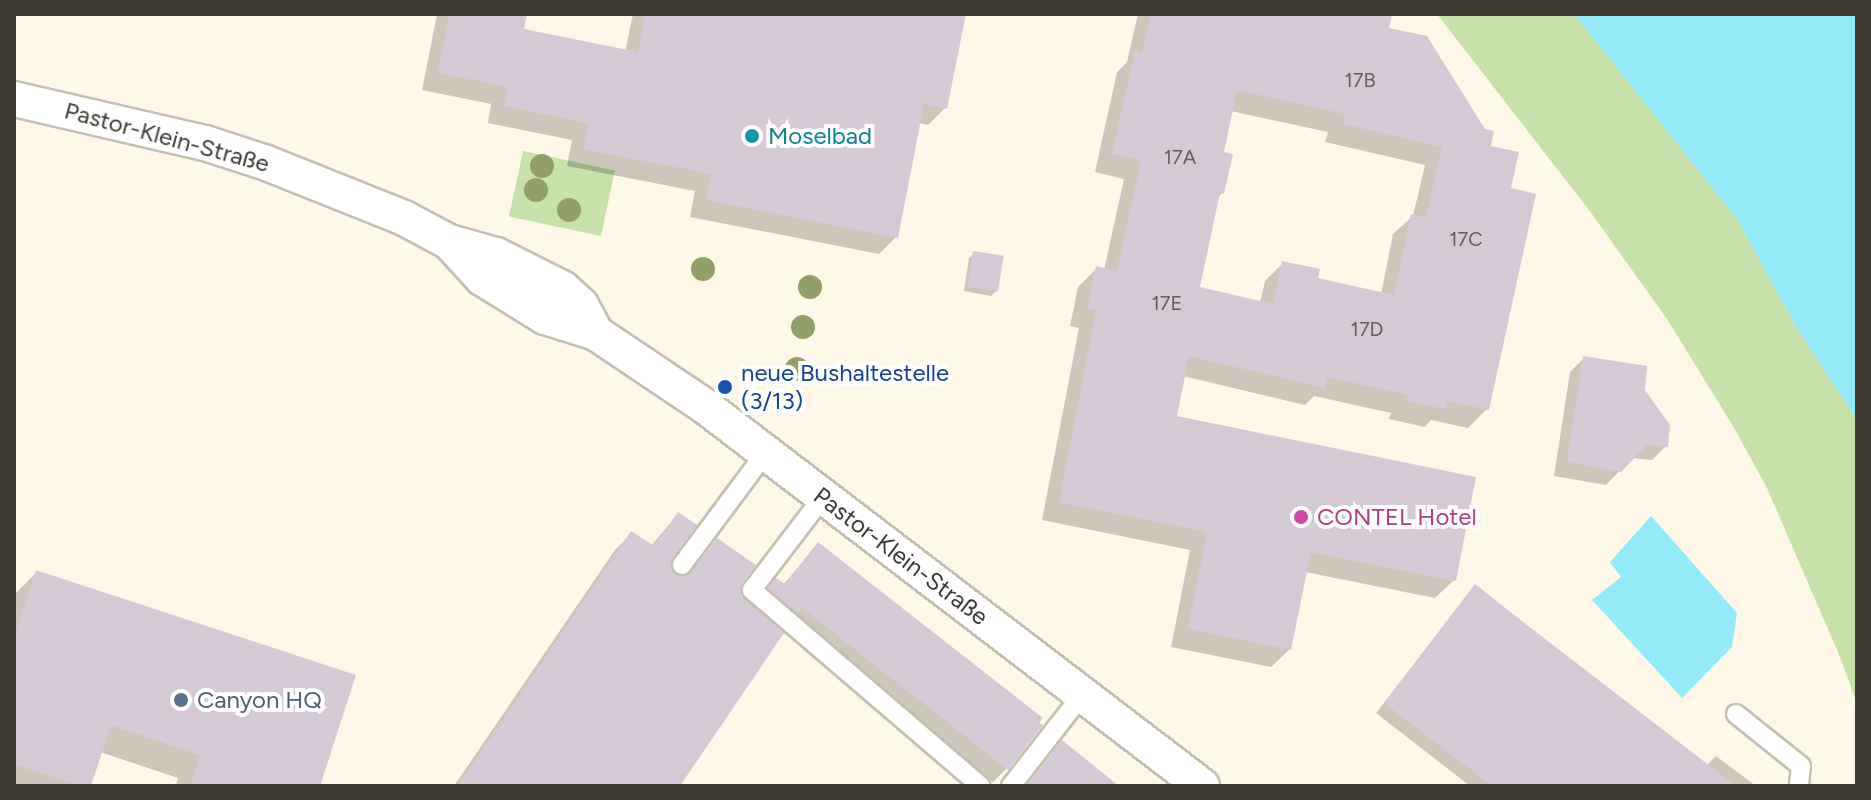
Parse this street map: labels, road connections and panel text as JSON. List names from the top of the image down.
{
  "streets": {
    "street": ["Pastor-Klein-Straße"]
  },
  "places": [
    "Moselbad",
    "neue Bushaltestelle (3/13)",
    "CONTEL Hotel",
    "Canyon HQ"
  ],
  "house_numbers": [
    "17B",
    "17A",
    "17C",
    "17E",
    "17D"
  ]
}
